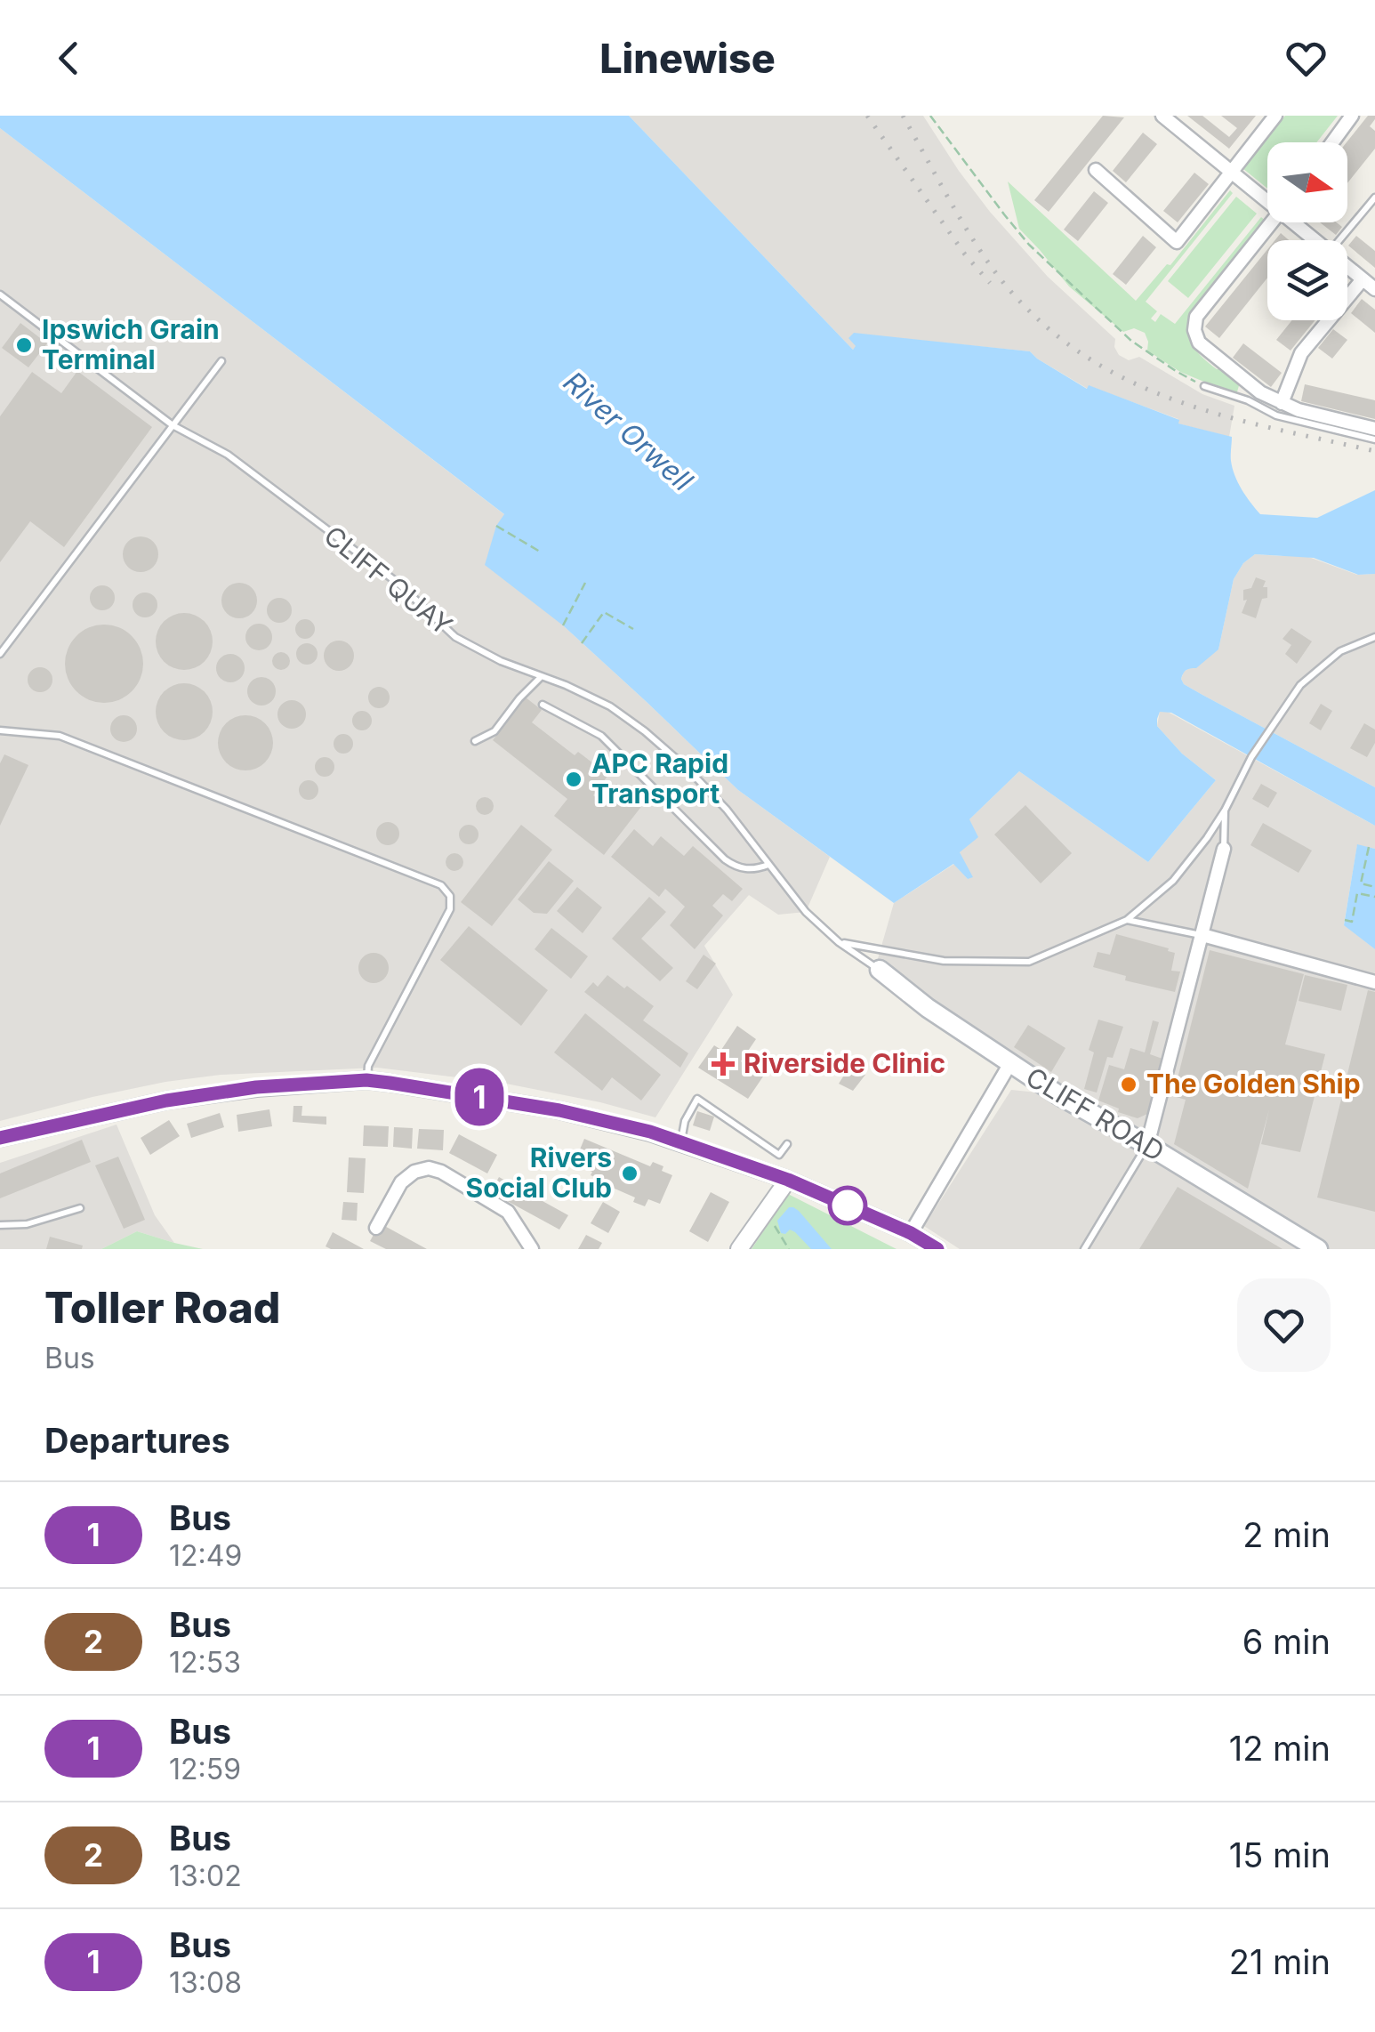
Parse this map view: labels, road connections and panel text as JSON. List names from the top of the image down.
{
  "streets": {
    "main road": ["CLIFF ROAD"],
    "lane": ["CLIFF QUAY"]
  },
  "crossings": [
    ["CLIFF QUAY", "CLIFF ROAD"]
  ],
  "water": ["River Orwell"],
  "places": {
    "other": [
      "Ipswich Grain Terminal",
      "APC Rapid Transport",
      "The Golden Ship",
      "Rivers Social Club"
    ],
    "health": ["Riverside Clinic"]
  },
  "lines": ["bus line 1"],
  "north": "right",
  "page": {
    "header": "Linewise",
    "on_map": "1",
    "heading": [
      ["Toller Road", "Bus"],
      "Departures"
    ],
    "list": [
      {
        "mark": "1",
        "name": "Bus",
        "note": "12:49",
        "value": "2 min"
      },
      {
        "mark": "2",
        "name": "Bus",
        "note": "12:53",
        "value": "6 min"
      },
      {
        "mark": "1",
        "name": "Bus",
        "note": "12:59",
        "value": "12 min"
      },
      {
        "mark": "2",
        "name": "Bus",
        "note": "13:02",
        "value": "15 min"
      },
      {
        "mark": "1",
        "name": "Bus",
        "note": "13:08",
        "value": "21 min"
      }
    ]
  }
}
